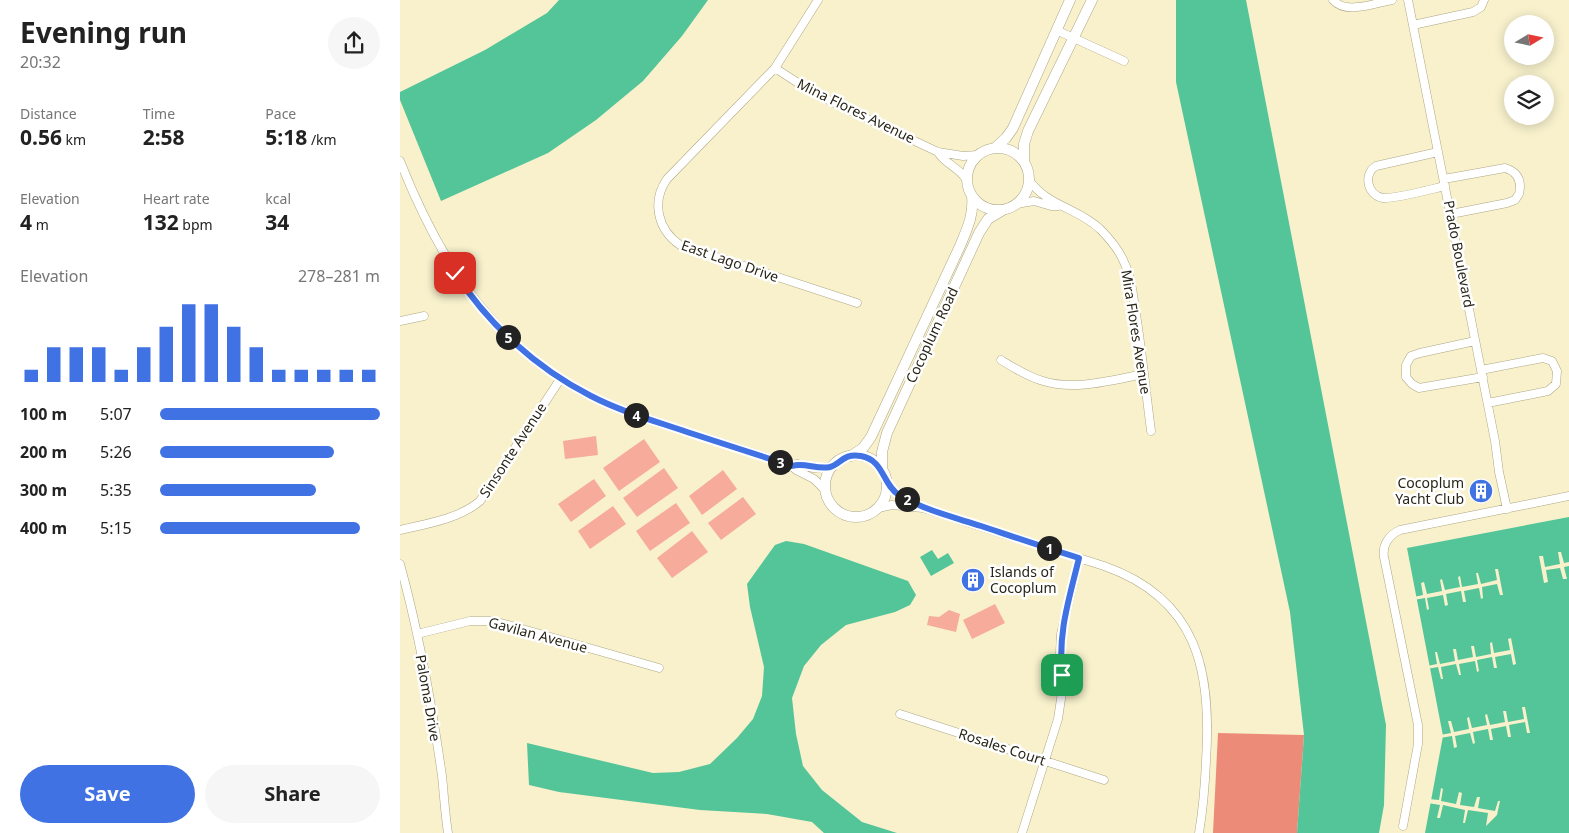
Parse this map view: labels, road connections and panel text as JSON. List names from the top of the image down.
{
  "streets": {
    "street": [
      "Mina Flores Avenue",
      "Prado Boulevard",
      "East Lago Drive",
      "Mira Flores Avenue",
      "Cocoplum Road",
      "Sinsonte Avenue",
      "Gavilan Avenue",
      "Paloma Drive",
      "Rosales Court"
    ]
  },
  "crossings": [
    ["Mina Flores Avenue", "East Lago Drive"],
    ["Gavilan Avenue", "Paloma Drive"]
  ],
  "places": {
    "building": ["Cocoplum Yacht Club", "Islands of Cocoplum"]
  },
  "north": "right",
  "page": {
    "heading": ["Evening run", "20:32"],
    "stats": [
      ["Distance", "0.56 km"],
      ["Time", "2:58"],
      ["Pace", "5:18 /km"],
      ["Elevation", "4 m"],
      ["Heart rate", "132 bpm"],
      ["kcal", "34"]
    ],
    "chart": ["Elevation", "278–281 m"],
    "pins": [
      "5",
      "4",
      "3",
      "2",
      "1"
    ],
    "list": [
      {
        "name": "100 m",
        "note": "5:07"
      },
      {
        "name": "200 m",
        "note": "5:26"
      },
      {
        "name": "300 m",
        "note": "5:35"
      },
      {
        "name": "400 m",
        "note": "5:15"
      }
    ],
    "buttons": ["Save", "Share"]
  }
}
